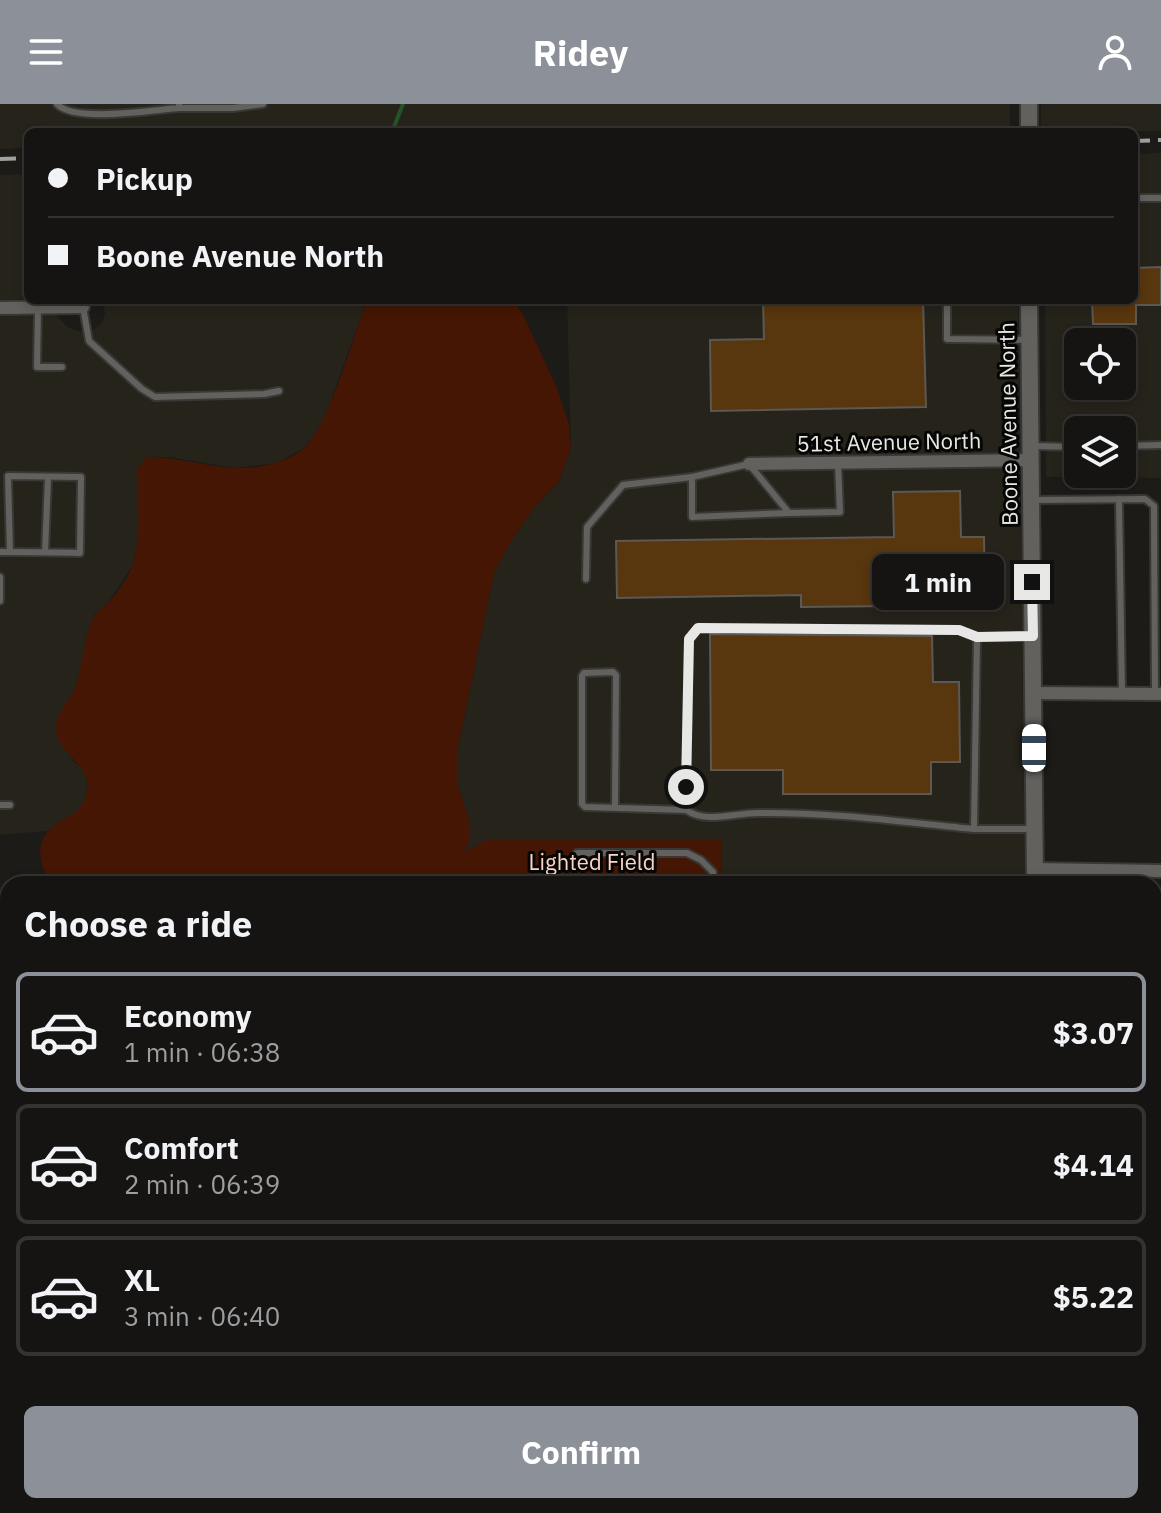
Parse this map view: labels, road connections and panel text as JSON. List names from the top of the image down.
{
  "streets": {
    "street": ["Boone Avenue North", "51st Avenue North"]
  },
  "crossings": [
    ["Boone Avenue North", "51st Avenue North"]
  ],
  "parks": ["Lighted Field"],
  "page": {
    "header": "Ridey",
    "banner": ["Pickup", "Boone Avenue North"],
    "bubble": "1 min",
    "heading": "Choose a ride",
    "list": [
      {
        "name": "Economy",
        "note": "1 min · 06:38",
        "value": "$3.07"
      },
      {
        "name": "Comfort",
        "note": "2 min · 06:39",
        "value": "$4.14"
      },
      {
        "name": "XL",
        "note": "3 min · 06:40",
        "value": "$5.22"
      }
    ],
    "buttons": "Confirm"
  }
}
